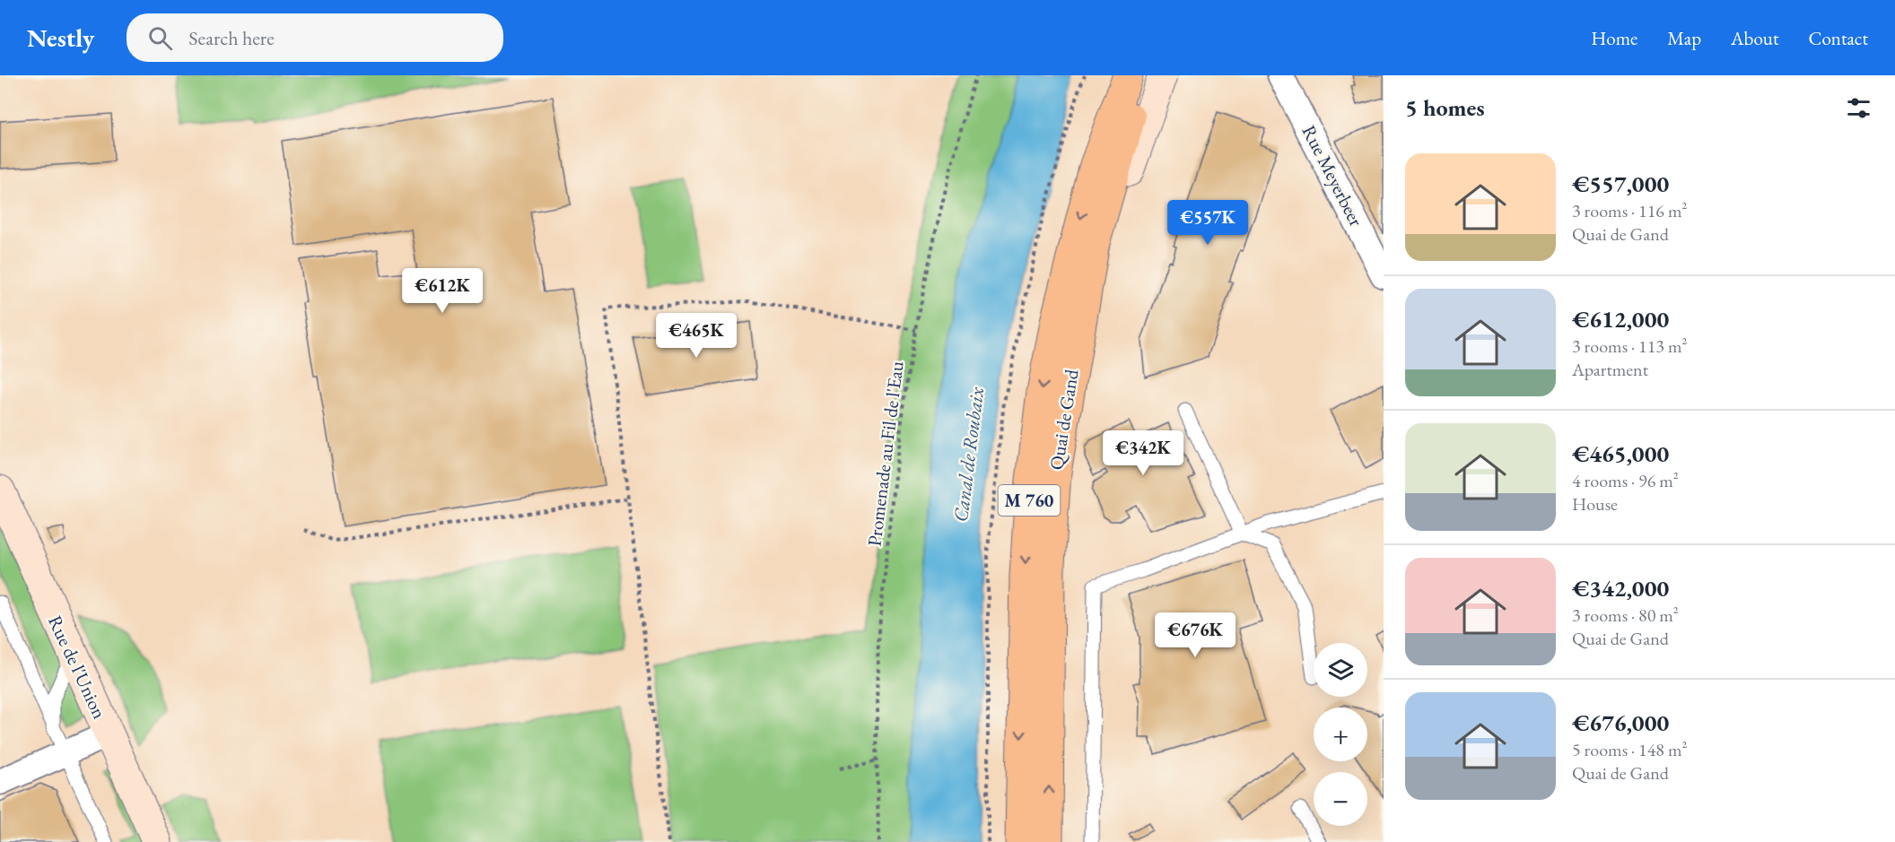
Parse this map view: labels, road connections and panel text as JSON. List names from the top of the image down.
{
  "streets": {
    "main road": ["Quai de Gand", "M 760"],
    "street": ["Rue Meyerbeer", "Rue de l'Union"],
    "path": ["Promenade au Fil de l'Eau"]
  },
  "water": ["Canal de Roubaix"],
  "page": {
    "header": "Nestly",
    "search": "Search here",
    "nav": [
      "Home",
      "Map",
      "About",
      "Contact"
    ],
    "heading": "5 homes",
    "list": [
      {
        "name": "€557,000",
        "note": "3 rooms · 116 m² · Quai de Gand"
      },
      {
        "name": "€612,000",
        "note": "3 rooms · 113 m² · Apartment"
      },
      {
        "name": "€465,000",
        "note": "4 rooms · 96 m² · House"
      },
      {
        "name": "€342,000",
        "note": "3 rooms · 80 m² · Quai de Gand"
      },
      {
        "name": "€676,000",
        "note": "5 rooms · 148 m² · Quai de Gand"
      }
    ],
    "price": [
      "€557K",
      "€612K",
      "€465K",
      "€342K",
      "€676K"
    ],
    "map_buttons": ["+", "−"]
  }
}
